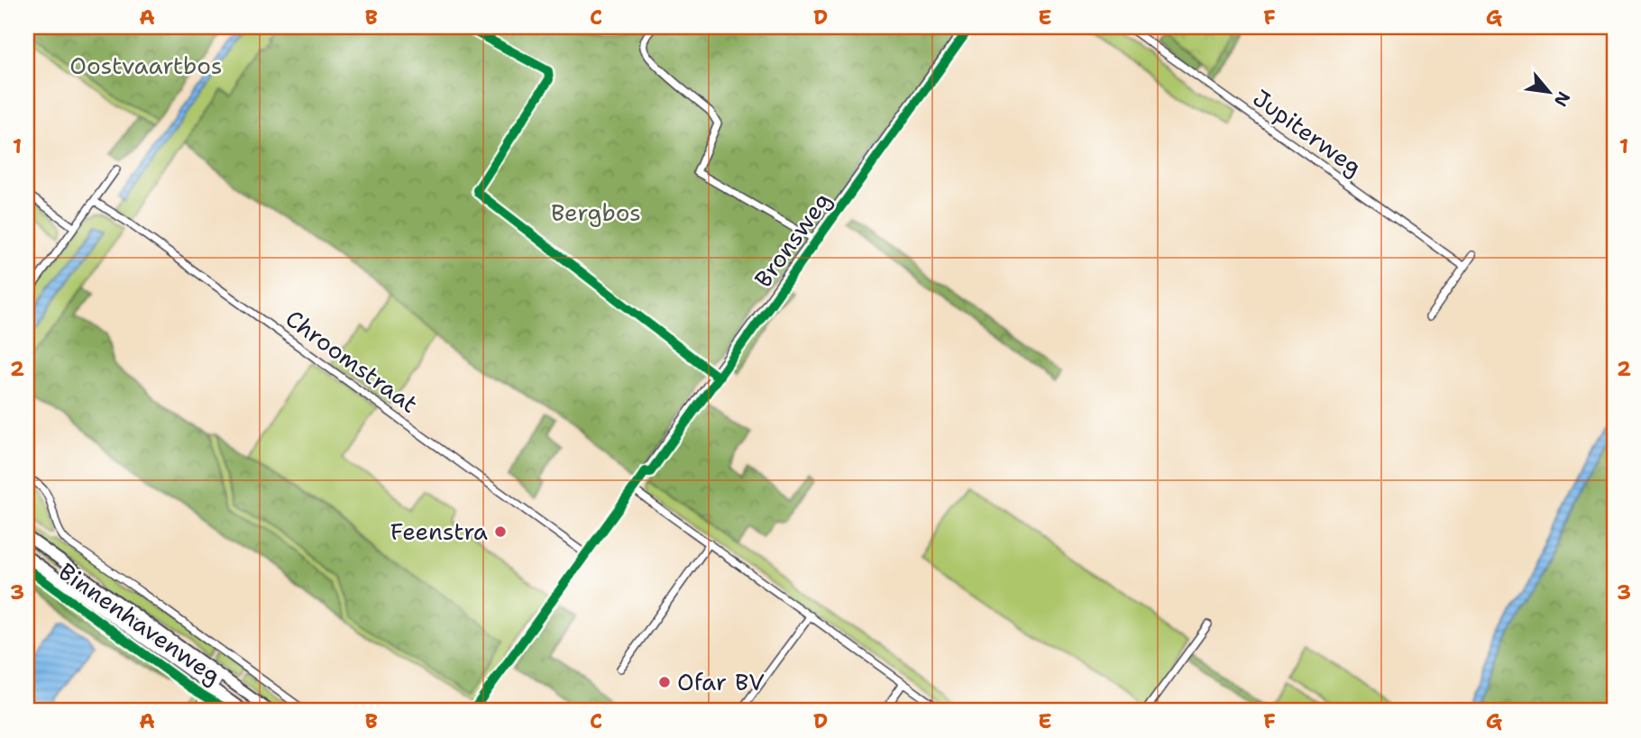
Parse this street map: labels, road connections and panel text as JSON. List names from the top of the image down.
{
  "streets": {
    "main road": ["Binnenhavenweg"],
    "street": ["Jupiterweg", "Bronsweg", "Chroomstraat"]
  },
  "crossings": [
    ["Bronsweg", "Chroomstraat"]
  ],
  "parks": ["Oostvaartbos", "Bergbos"],
  "places": ["Feenstra", "Ofar BV"],
  "north": "bottom right",
  "grid": {
    "columns": [
      "A",
      "B",
      "C",
      "D",
      "E",
      "F",
      "G"
    ],
    "rows": ["1", "2", "3"]
  }
}
